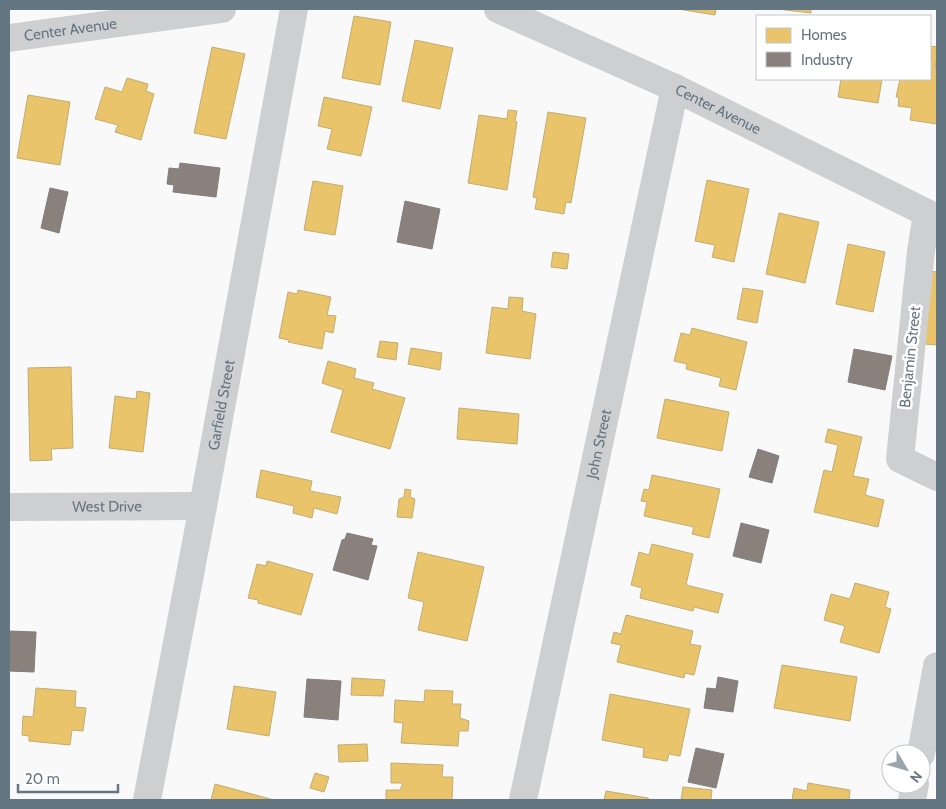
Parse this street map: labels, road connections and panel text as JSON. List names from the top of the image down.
{
  "streets": {
    "street": [
      "Center Avenue",
      "Benjamin Street",
      "Garfield Street",
      "John Street",
      "West Drive"
    ]
  },
  "crossings": [
    ["Center Avenue", "Benjamin Street"],
    ["Center Avenue", "John Street"],
    ["Garfield Street", "West Drive"]
  ],
  "legend": ["Homes", "Industry"],
  "scale_bar": "20 m",
  "north": "bottom right"
}
